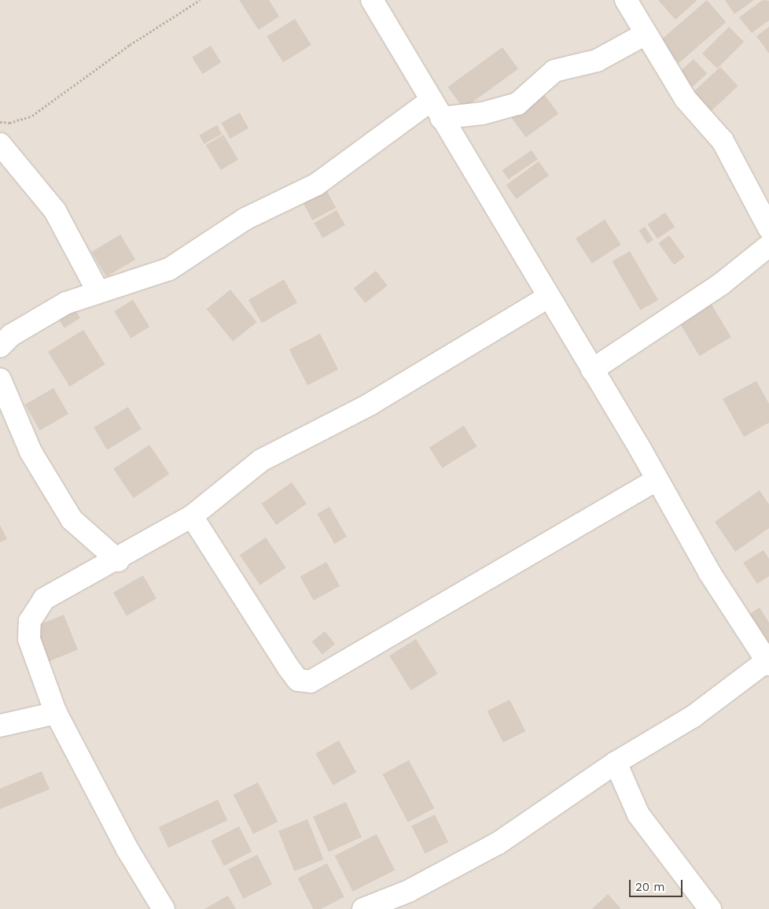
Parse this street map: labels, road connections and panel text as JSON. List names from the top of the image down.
{
  "scale_bar": "20 m"
}
